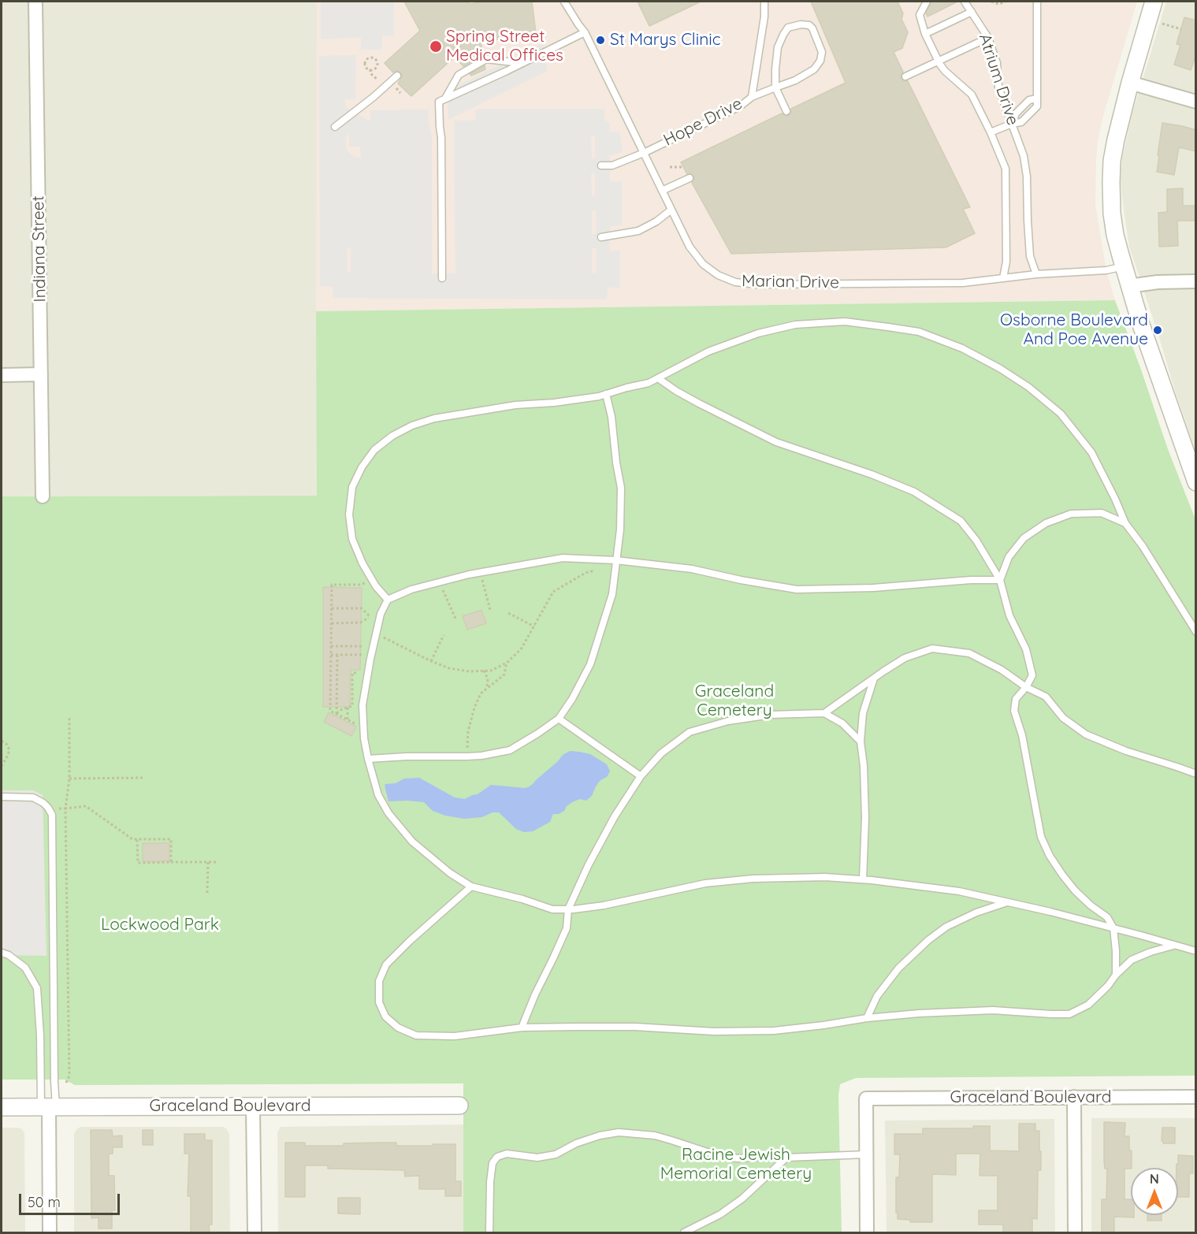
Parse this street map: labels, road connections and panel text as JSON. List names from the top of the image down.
{
  "streets": {
    "street": ["Indiana Street", "Graceland Boulevard"],
    "lane": ["Atrium Drive", "Hope Drive", "Marian Drive"]
  },
  "crossings": [
    ["Atrium Drive", "Marian Drive"],
    ["Hope Drive", "Marian Drive"]
  ],
  "parks": ["Graceland Cemetery", "Lockwood Park", "Racine Jewish Memorial Cemetery"],
  "places": ["St Marys Clinic", "Spring Street Medical Offices", "Osborne Boulevard And Poe Avenue"],
  "scale_bar": "50 m",
  "north": "top"
}
